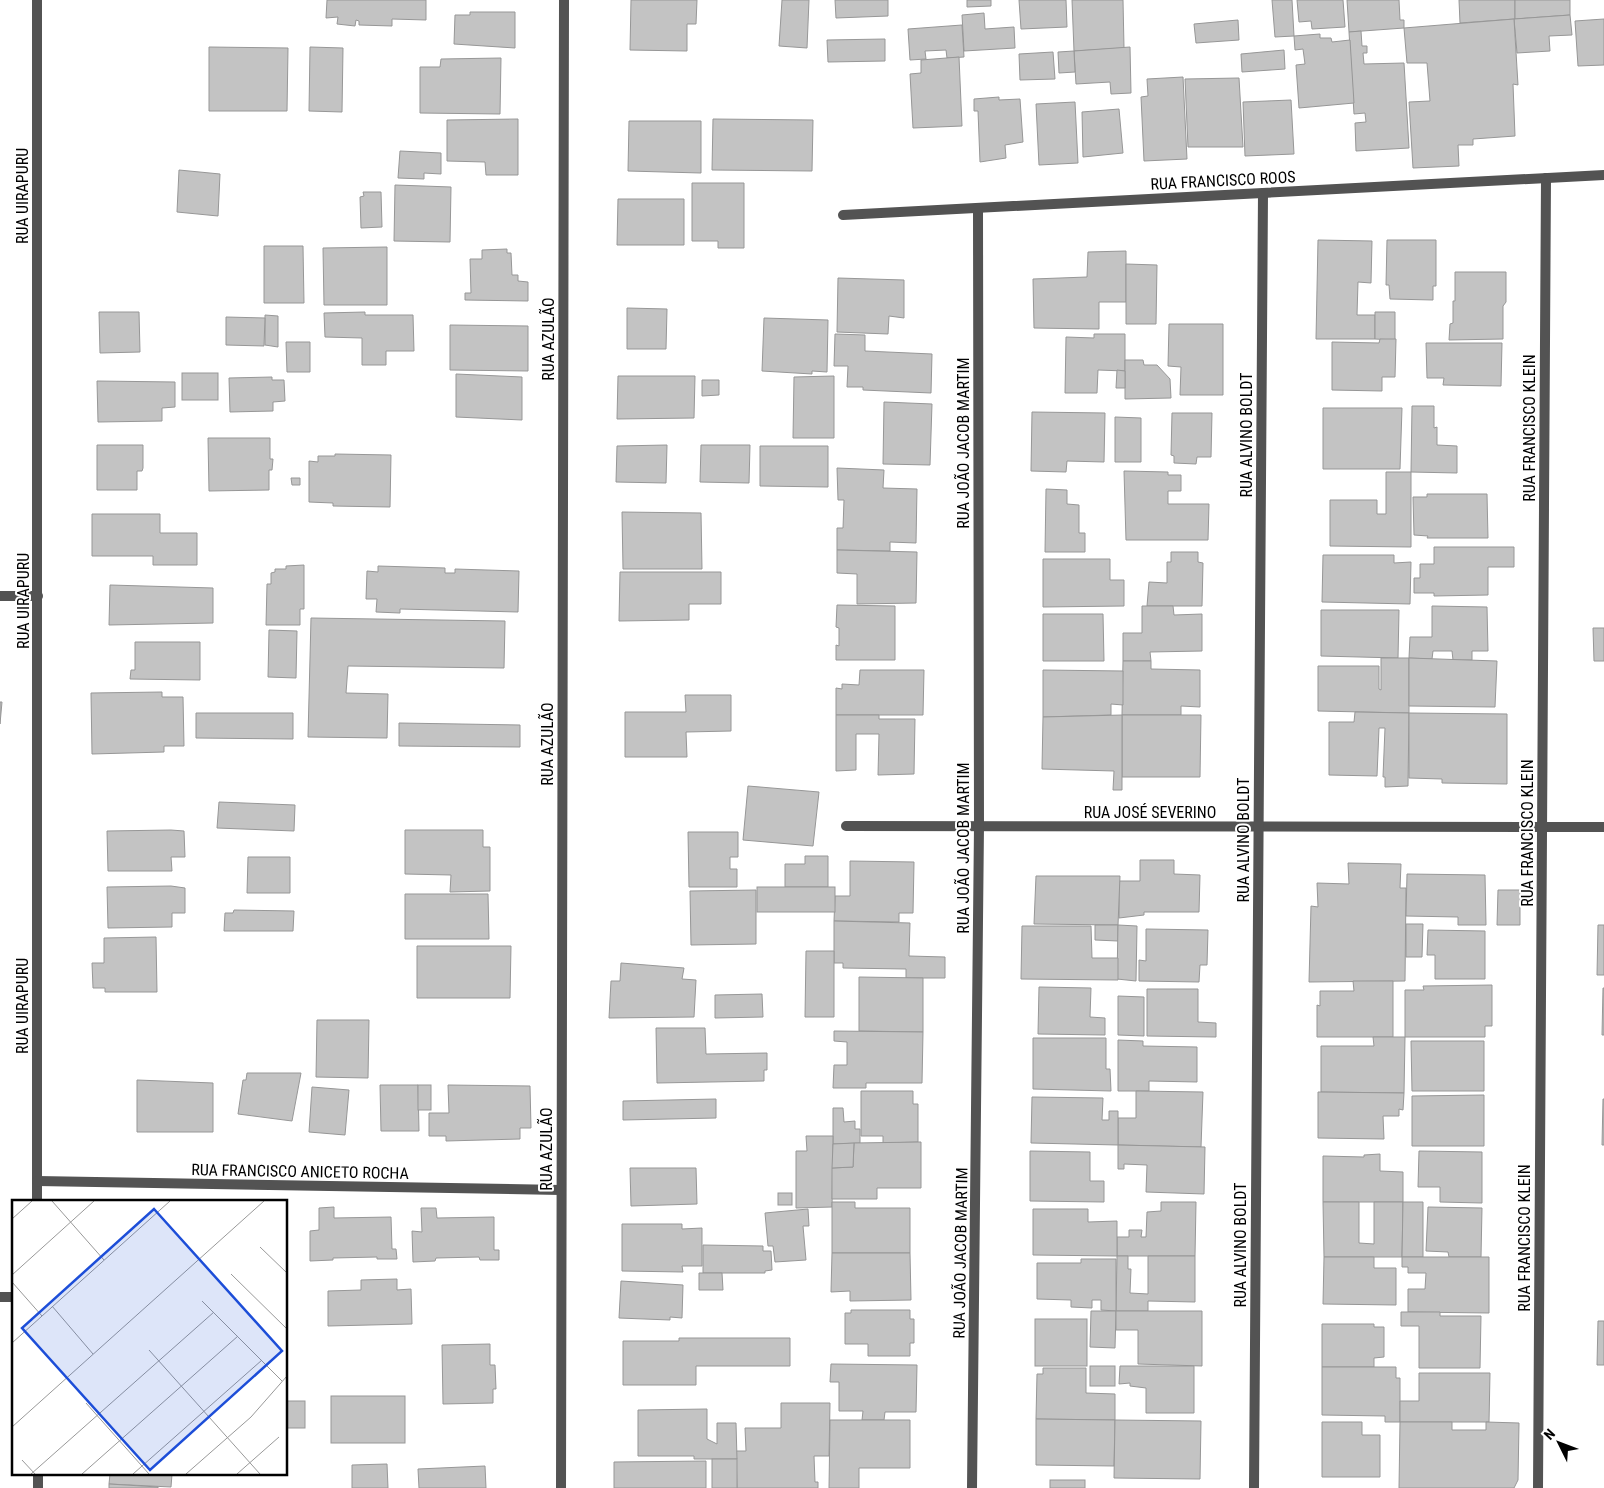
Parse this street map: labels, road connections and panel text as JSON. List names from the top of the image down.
{
  "streets": {
    "street": [
      "RUA FRANCISCO ROOS",
      "RUA UIRAPURU",
      "RUA AZULÃO",
      "RUA FRANCISCO KLEIN",
      "RUA ALVINO BOLDT",
      "RUA JOÃO JACOB MARTIM",
      "RUA JOSÉ SEVERINO",
      "RUA FRANCISCO ANICETO ROCHA"
    ]
  },
  "crossings": [
    ["RUA FRANCISCO ROOS", "RUA FRANCISCO KLEIN"],
    ["RUA FRANCISCO ROOS", "RUA ALVINO BOLDT"],
    ["RUA FRANCISCO ROOS", "RUA JOÃO JACOB MARTIM"],
    ["RUA UIRAPURU", "RUA FRANCISCO ANICETO ROCHA"],
    ["RUA AZULÃO", "RUA FRANCISCO ANICETO ROCHA"],
    ["RUA FRANCISCO KLEIN", "RUA JOSÉ SEVERINO"],
    ["RUA ALVINO BOLDT", "RUA JOSÉ SEVERINO"],
    ["RUA JOÃO JACOB MARTIM", "RUA JOSÉ SEVERINO"]
  ],
  "north": "top left"
}
